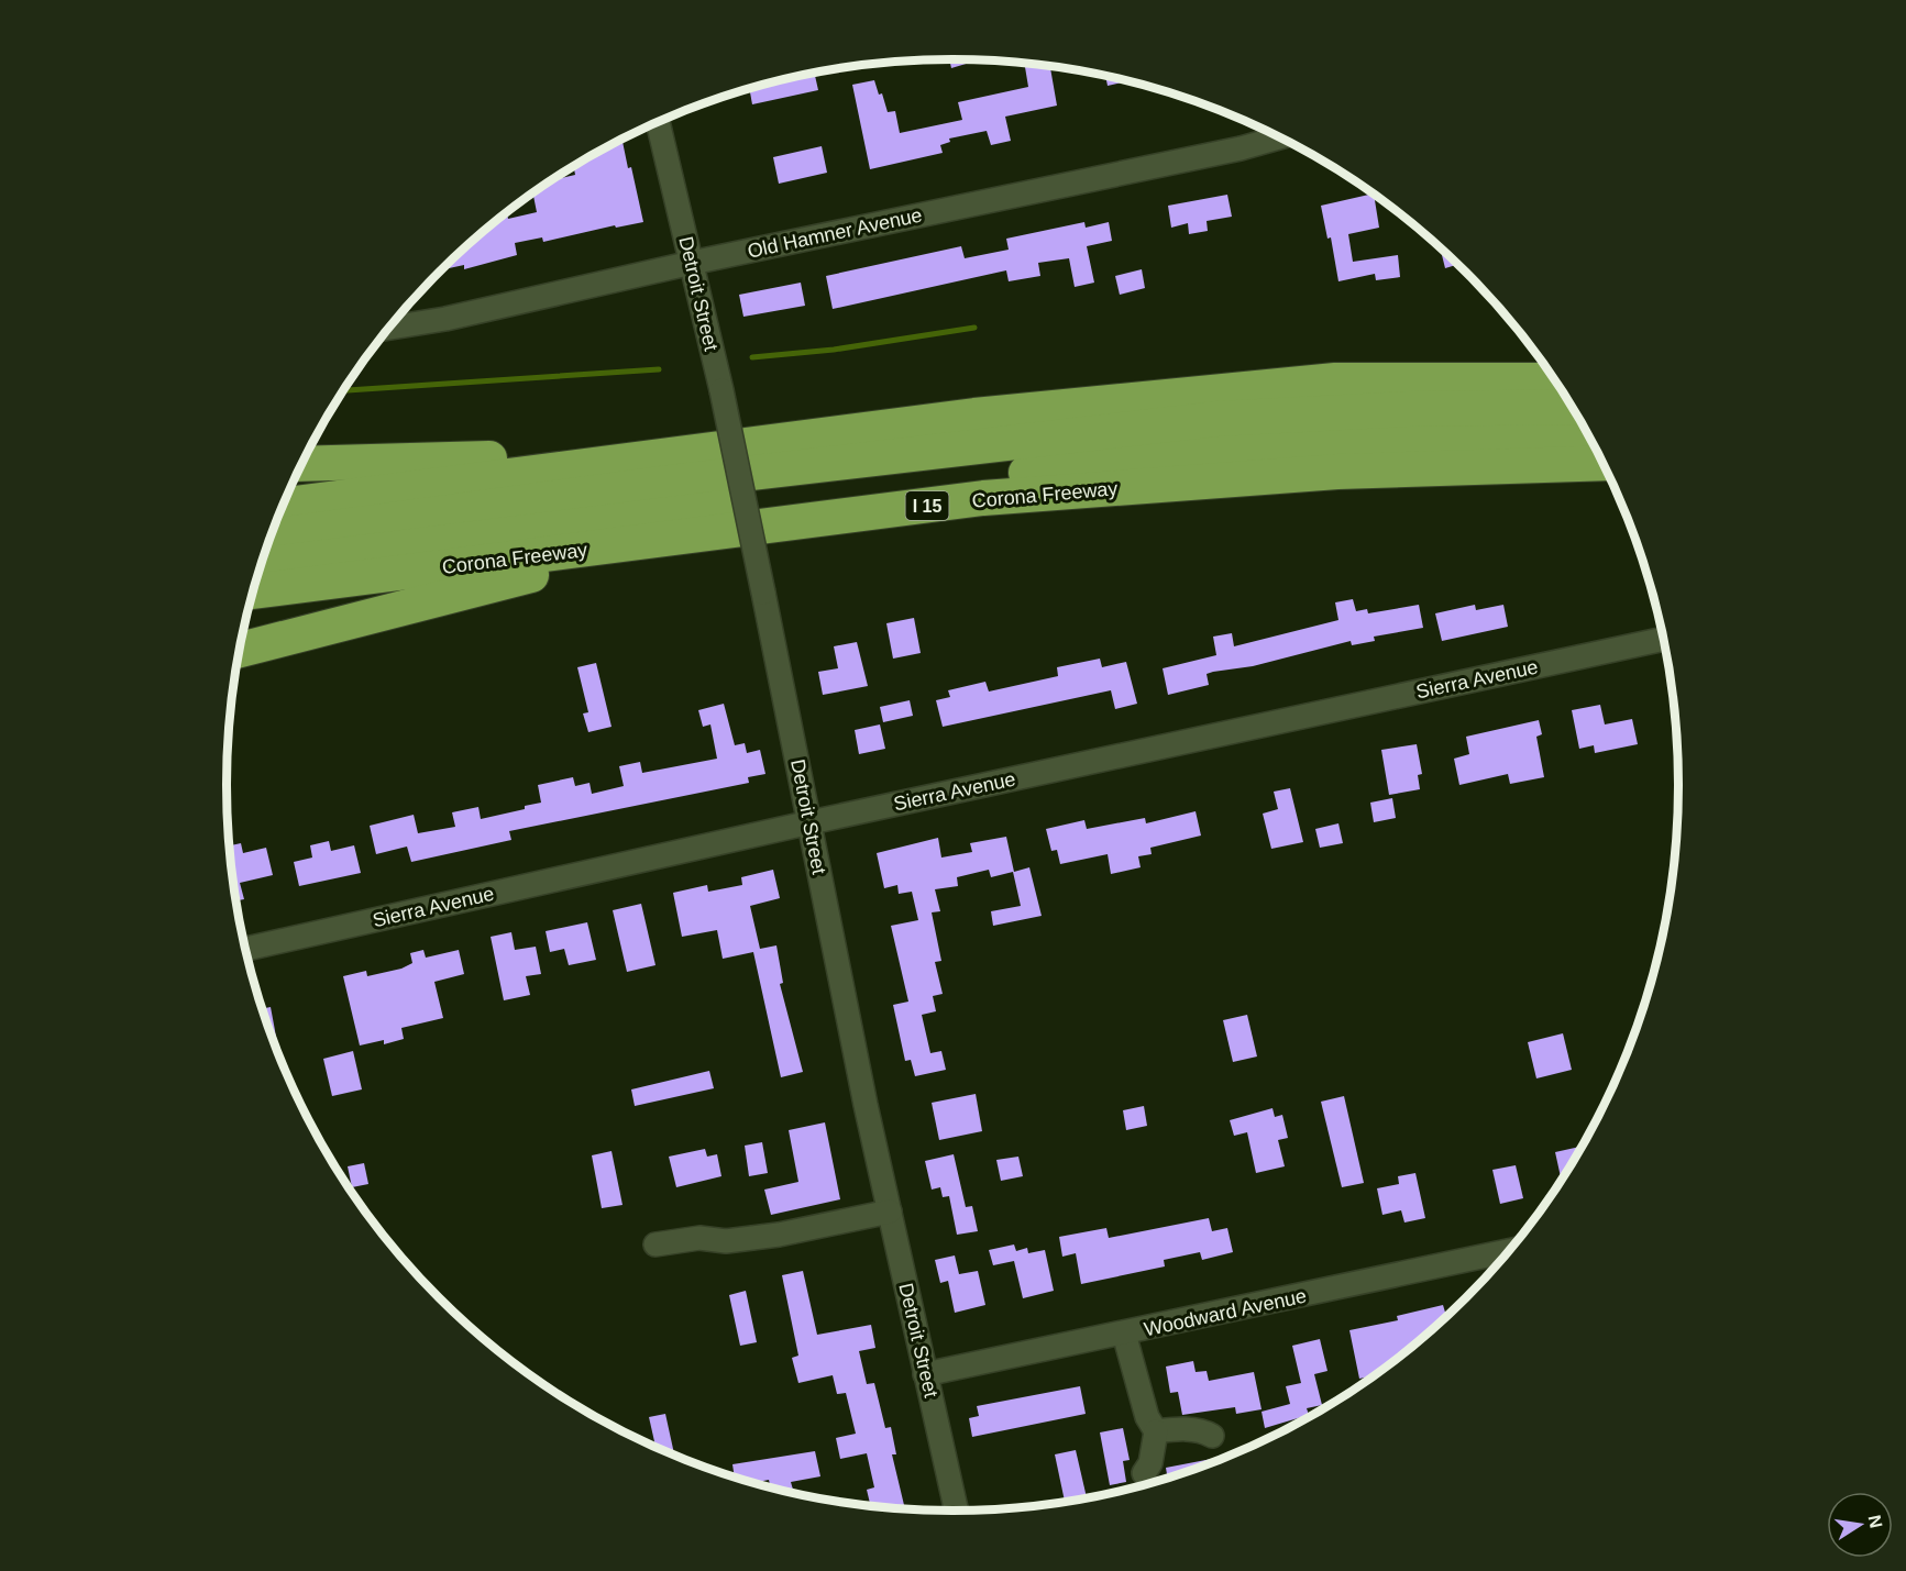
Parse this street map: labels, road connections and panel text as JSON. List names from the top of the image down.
{
  "streets": {
    "highway": ["Corona Freeway", "I 15"],
    "street": [
      "Old Hamner Avenue",
      "Detroit Street",
      "Sierra Avenue",
      "Woodward Avenue"
    ]
  },
  "crossings": [
    ["Old Hamner Avenue", "Detroit Street"],
    ["Detroit Street", "Sierra Avenue"],
    ["Detroit Street", "Woodward Avenue"]
  ],
  "north": "right"
}
